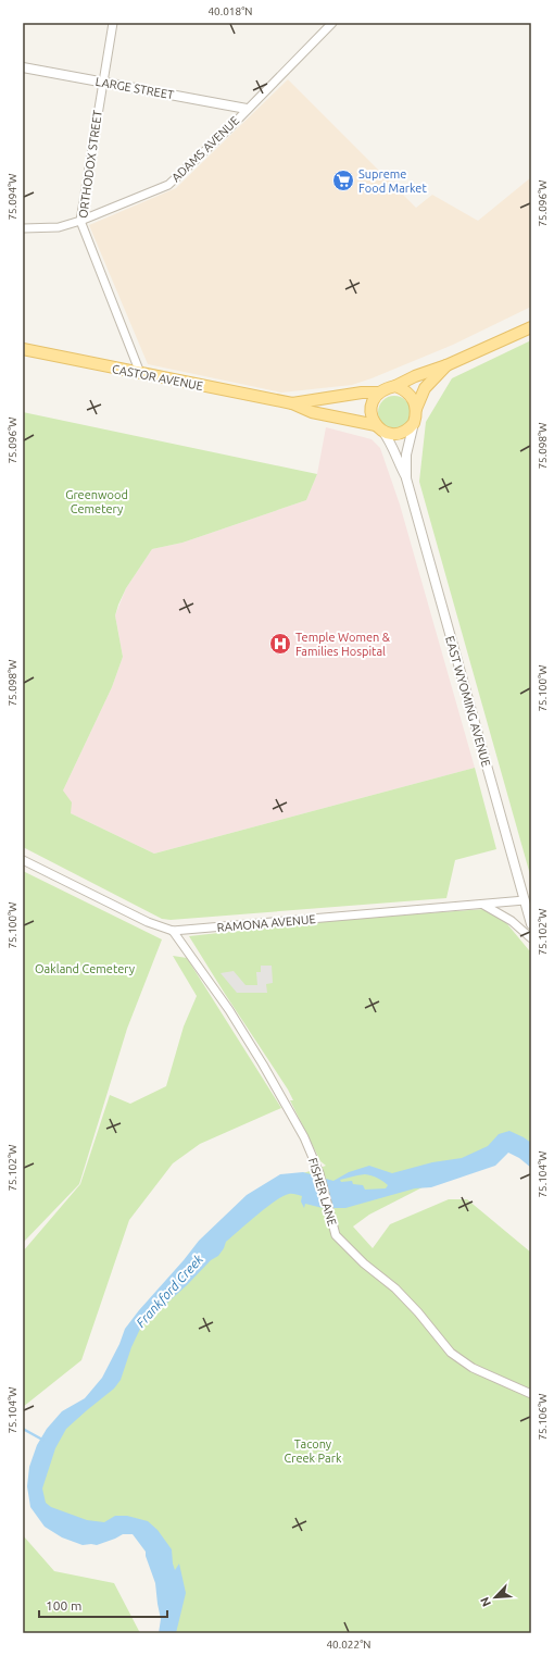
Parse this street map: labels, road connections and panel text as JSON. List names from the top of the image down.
{
  "streets": {
    "main road": ["CASTOR AVENUE"],
    "street": [
      "LARGE STREET",
      "ADAMS AVENUE",
      "ORTHODOX STREET",
      "EAST WYOMING AVENUE",
      "RAMONA AVENUE",
      "FISHER LANE"
    ]
  },
  "crossings": [
    ["LARGE STREET", "ADAMS AVENUE"],
    ["LARGE STREET", "ORTHODOX STREET"],
    ["ADAMS AVENUE", "ORTHODOX STREET"],
    ["ORTHODOX STREET", "CASTOR AVENUE"],
    ["CASTOR AVENUE", "EAST WYOMING AVENUE"],
    ["EAST WYOMING AVENUE", "RAMONA AVENUE"],
    ["RAMONA AVENUE", "FISHER LANE"]
  ],
  "water": ["Frankford Creek"],
  "parks": ["Greenwood Cemetery", "Oakland Cemetery", "Tacony Creek Park"],
  "places": {
    "supermarket": ["Supreme Food Market"],
    "hospital": ["Temple Women & Families Hospital"]
  },
  "scale_bar": "100 m",
  "north": "bottom left",
  "coordinates": [
    "40.018°N",
    "75.094°W",
    "75.096°W",
    "75.098°W",
    "75.100°W",
    "75.102°W",
    "75.104°W",
    "75.106°W",
    "40.022°N"
  ]
}
